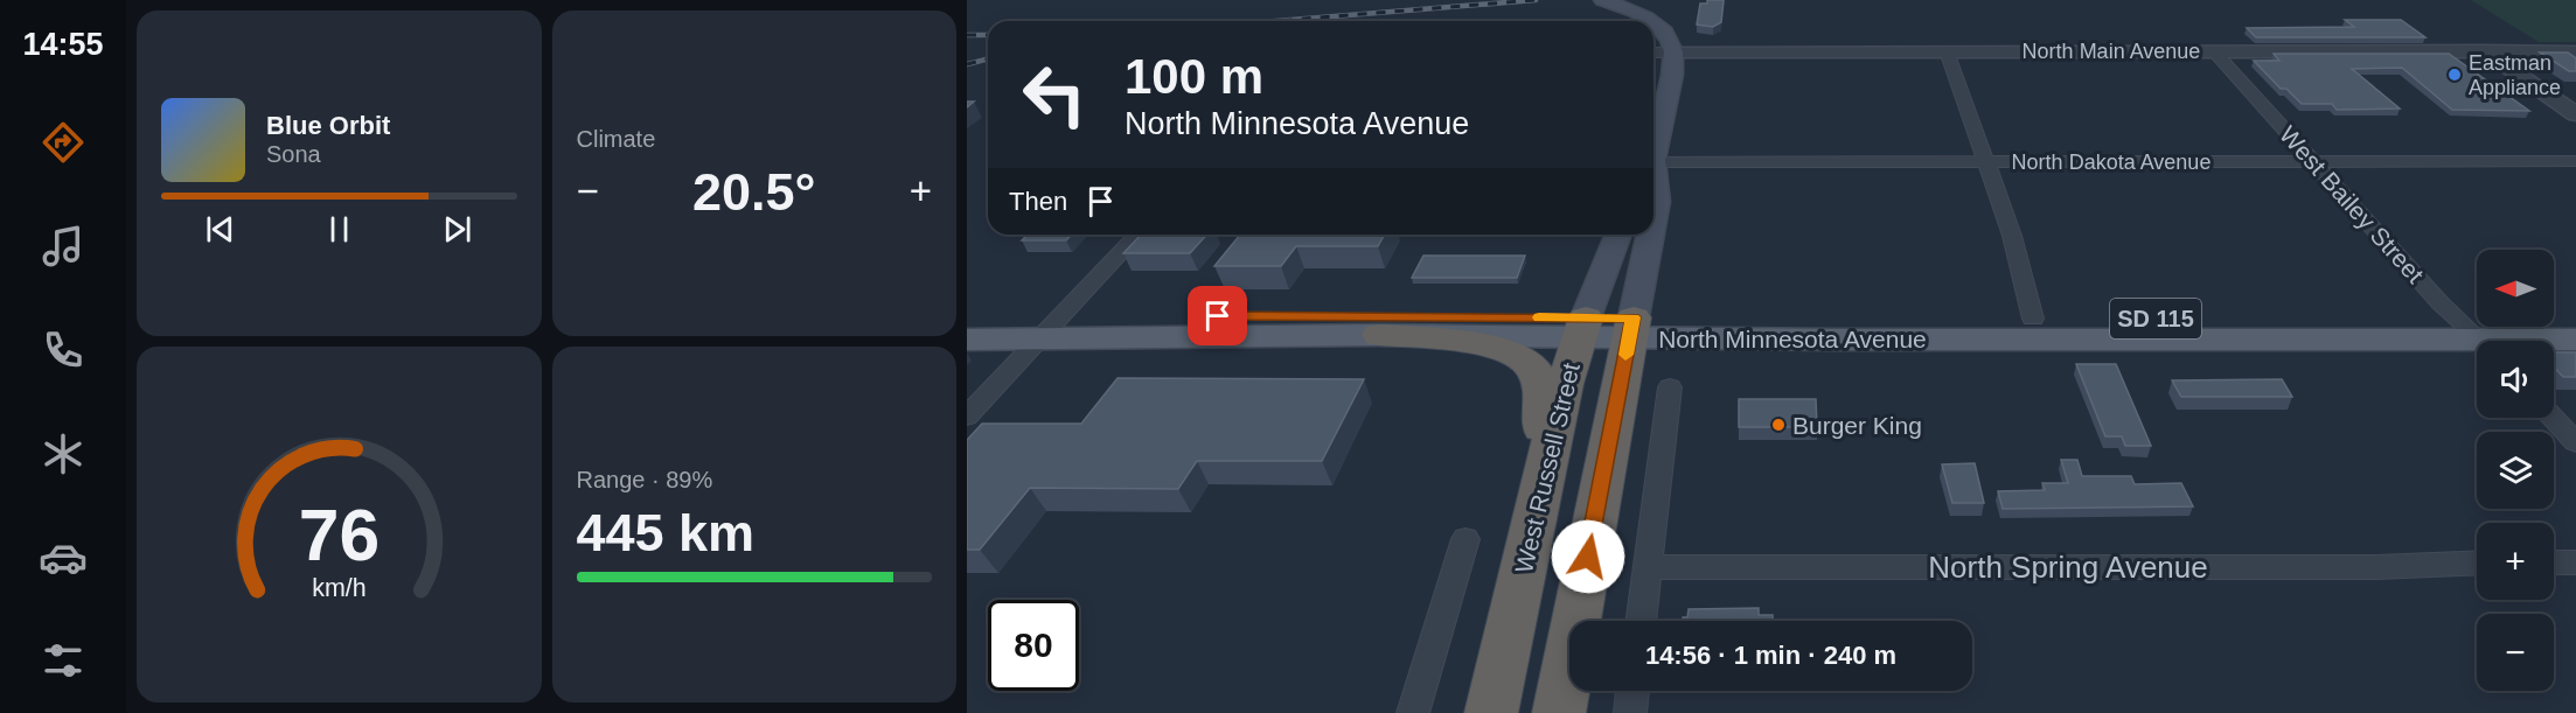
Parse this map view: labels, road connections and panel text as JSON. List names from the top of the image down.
{
  "streets": {
    "highway": ["West Russell Street"],
    "main road": ["SD 115", "North Minnesota Avenue"],
    "street": [
      "North Main Avenue",
      "North Dakota Avenue",
      "West Bailey Street",
      "North Spring Avenue"
    ]
  },
  "crossings": [
    ["North Main Avenue", "West Bailey Street"],
    ["North Dakota Avenue", "West Bailey Street"],
    ["West Bailey Street", "North Minnesota Avenue"],
    ["North Minnesota Avenue", "West Russell Street"]
  ],
  "places": ["Eastman Appliance", "Burger King"],
  "north": "left",
  "page": {
    "tabs": "14:55",
    "tile": [
      "Climate",
      ["Range · 89%", "445 km"]
    ],
    "turn": ["100 m", "North Minnesota Avenue"],
    "song": ["Blue Orbit", "Sona"],
    "heat": ["−", "20.5°", "+"],
    "then": "Then",
    "map_buttons": ["+", "−"],
    "limit": "80",
    "trip": "14:56 · 1 min · 240 m",
    "gauge": ["76", "km/h"]
  }
}
